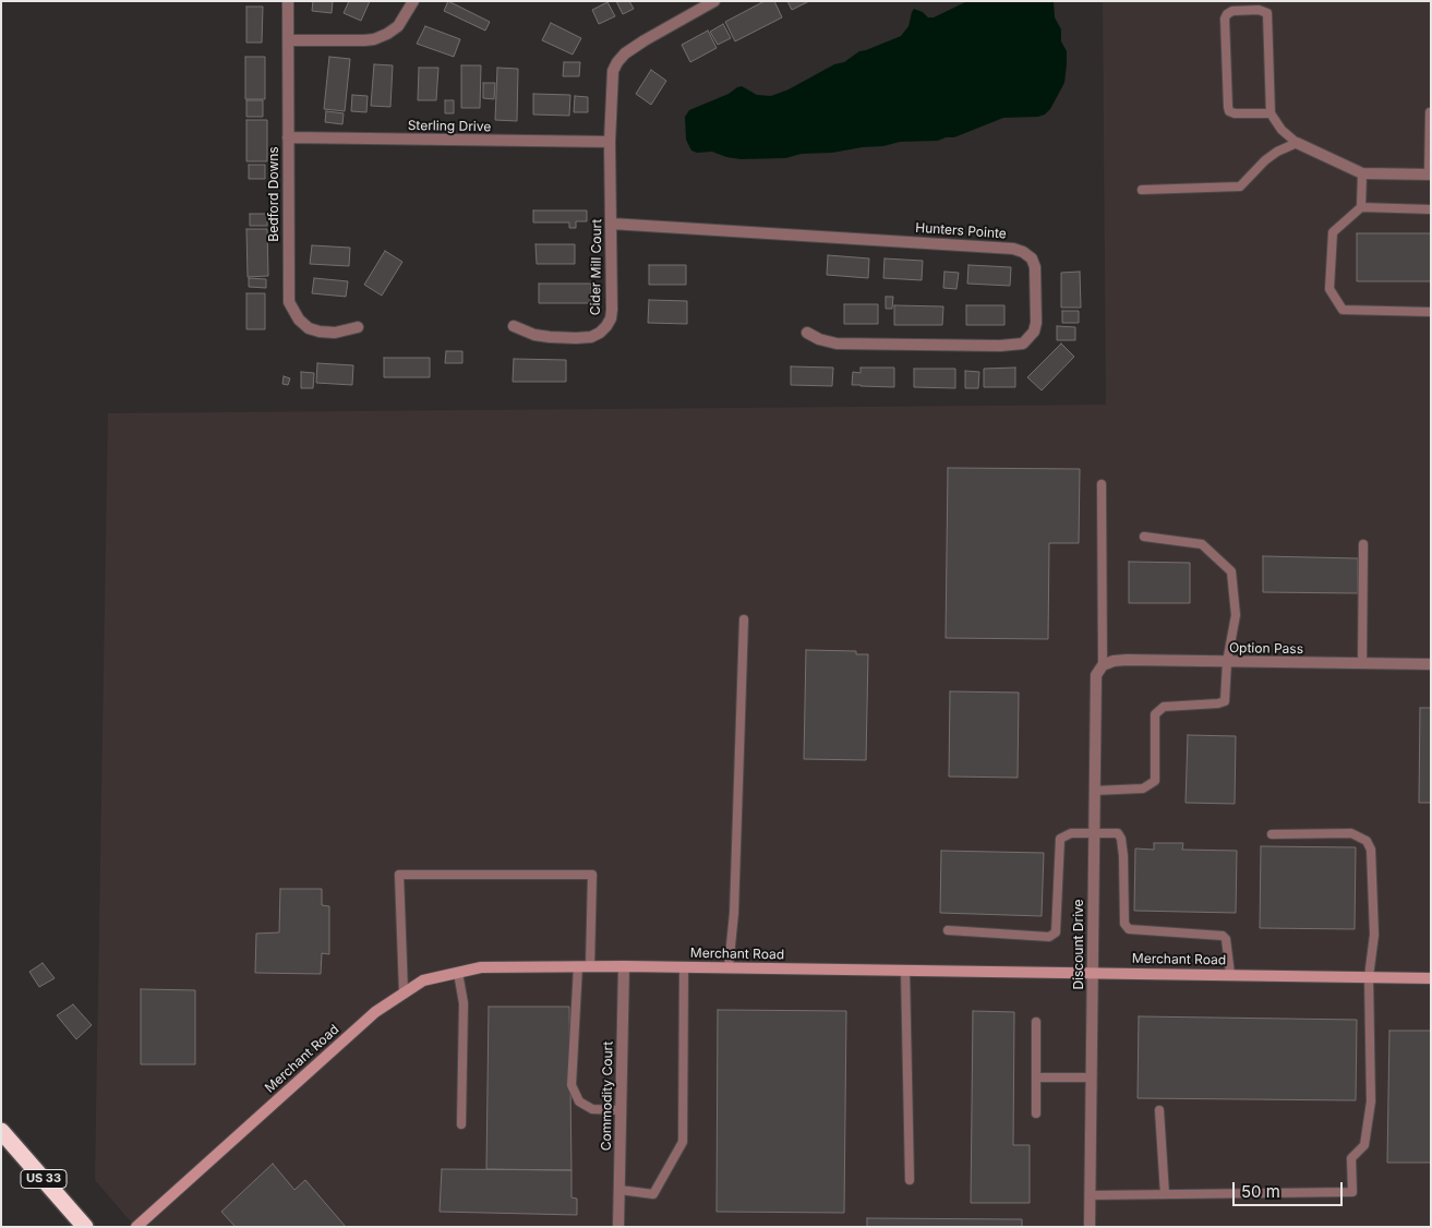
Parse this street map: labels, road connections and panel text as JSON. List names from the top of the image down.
{
  "streets": {
    "highway": ["US 33"],
    "street": [
      "Sterling Drive",
      "Bedford Downs",
      "Hunters Pointe",
      "Cider Mill Court",
      "Option Pass",
      "Discount Drive",
      "Merchant Road",
      "Commodity Court"
    ]
  },
  "crossings": [
    ["Sterling Drive", "Bedford Downs"],
    ["Sterling Drive", "Cider Mill Court"],
    ["Hunters Pointe", "Cider Mill Court"],
    ["Option Pass", "Discount Drive"],
    ["Discount Drive", "Merchant Road"],
    ["Merchant Road", "Commodity Court"]
  ],
  "scale_bar": "50 m"
}
